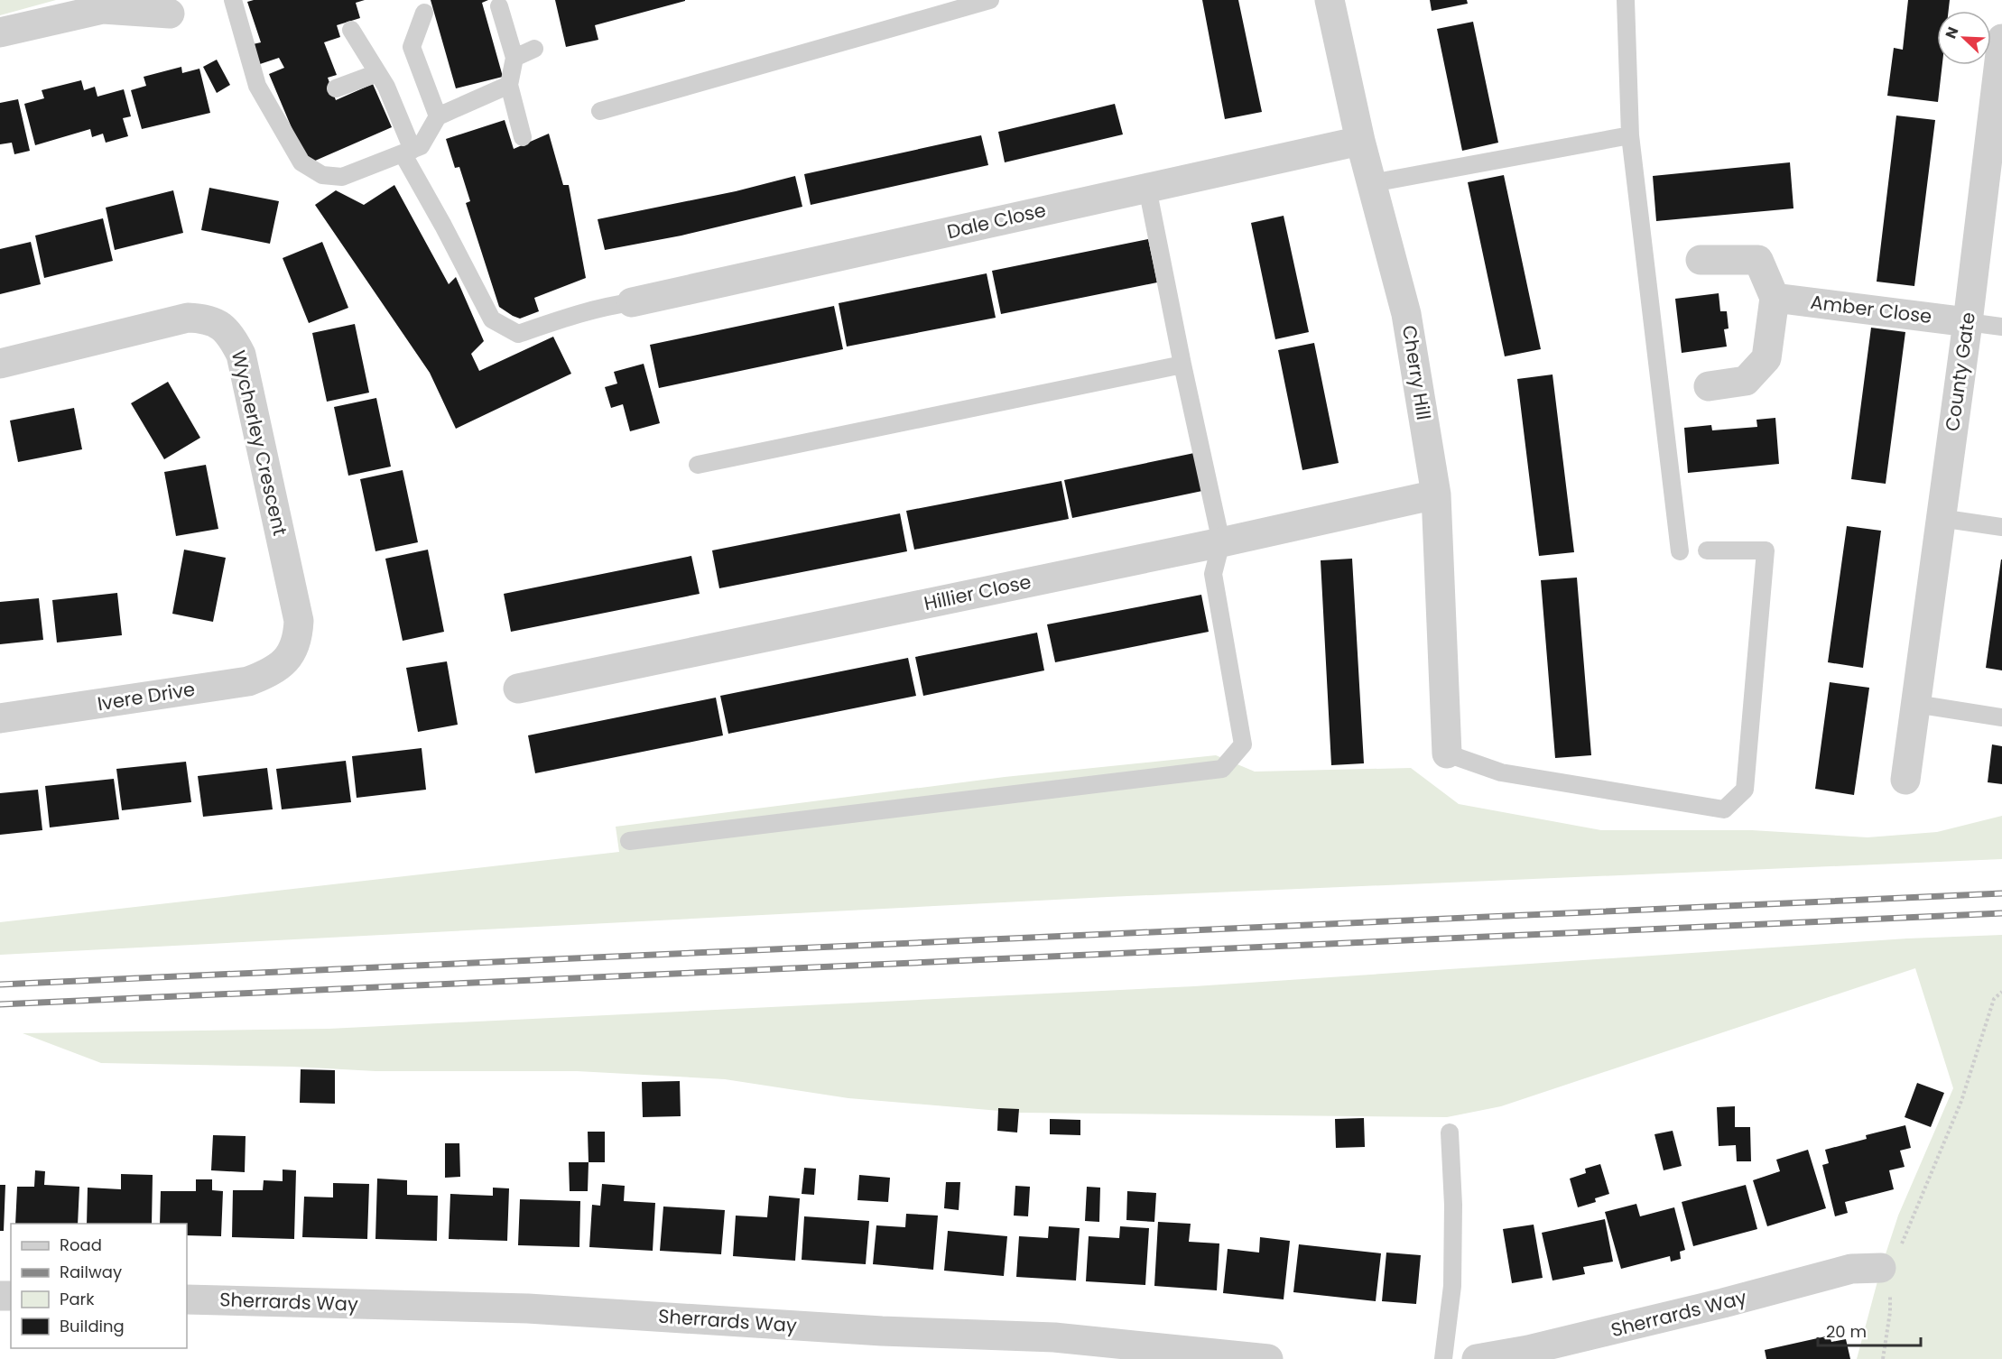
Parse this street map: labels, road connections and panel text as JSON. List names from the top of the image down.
{
  "streets": {
    "street": [
      "Dale Close",
      "Amber Close",
      "County Gate",
      "Cherry Hill",
      "Wycherley Crescent",
      "Hillier Close",
      "Ivere Drive",
      "Sherrards Way"
    ]
  },
  "crossings": [
    ["Dale Close", "Cherry Hill"],
    ["Amber Close", "County Gate"],
    ["Cherry Hill", "Hillier Close"],
    ["Wycherley Crescent", "Ivere Drive"]
  ],
  "legend": [
    "Road",
    "Railway",
    "Park",
    "Building"
  ],
  "scale_bar": "20 m",
  "north": "top left"
}
